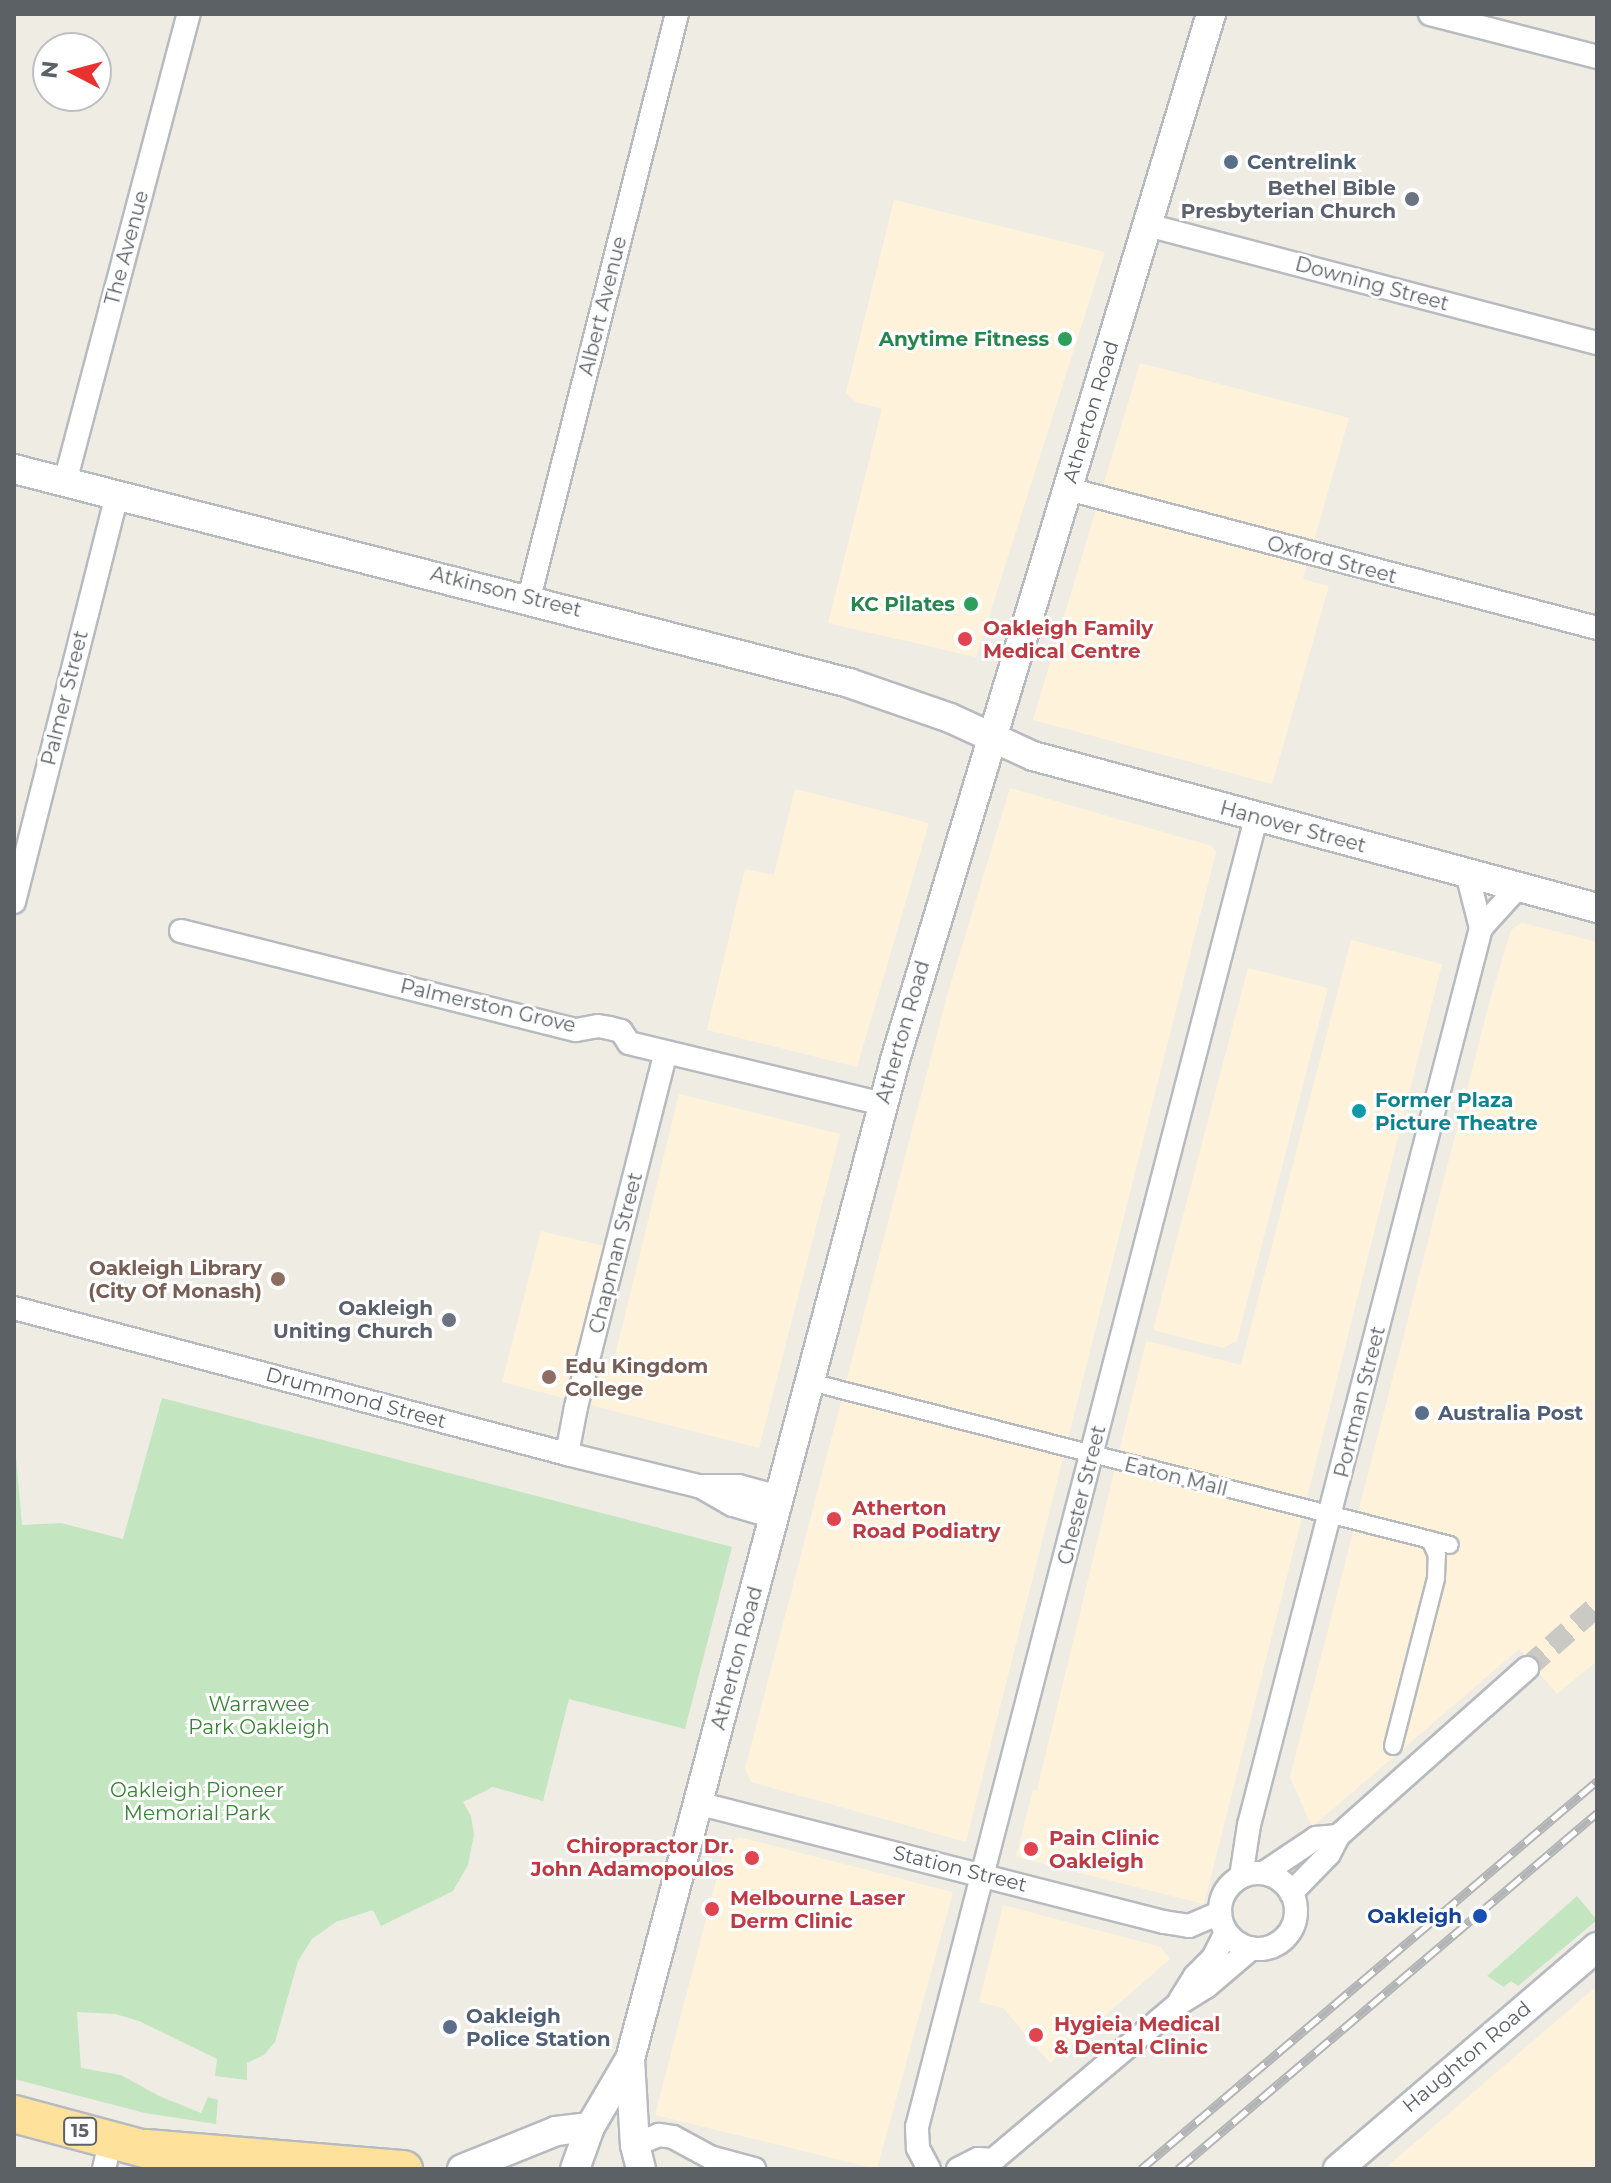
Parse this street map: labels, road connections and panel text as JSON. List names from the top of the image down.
{
  "streets": {
    "highway": ["15"],
    "street": [
      "The Avenue",
      "Downing Street",
      "Albert Avenue",
      "Atherton Road",
      "Oxford Street",
      "Atkinson Street",
      "Palmer Street",
      "Hanover Street",
      "Palmerston Grove",
      "Chapman Street",
      "Drummond Street",
      "Portman Street",
      "Eaton Mall",
      "Chester Street",
      "Station Street",
      "Haughton Road"
    ]
  },
  "crossings": [
    ["The Avenue", "Atkinson Street"],
    ["Downing Street", "Atherton Road"],
    ["Albert Avenue", "Atkinson Street"],
    ["Atherton Road", "Oxford Street"],
    ["Atherton Road", "Atkinson Street"],
    ["Atherton Road", "Hanover Street"],
    ["Atherton Road", "Palmerston Grove"],
    ["Atherton Road", "Drummond Street"],
    ["Atherton Road", "Eaton Mall"],
    ["Atherton Road", "Station Street"],
    ["Atkinson Street", "Palmer Street"],
    ["Atkinson Street", "Hanover Street"],
    ["Hanover Street", "Portman Street"],
    ["Hanover Street", "Chester Street"],
    ["Palmerston Grove", "Chapman Street"],
    ["Chapman Street", "Drummond Street"],
    ["Portman Street", "Eaton Mall"],
    ["Portman Street", "Station Street"],
    ["Eaton Mall", "Chester Street"],
    ["Chester Street", "Station Street"]
  ],
  "parks": ["Warrawee Park Oakleigh", "Oakleigh Pioneer Memorial Park"],
  "places": [
    "Centrelink",
    "Bethel Bible Presbyterian Church",
    "Anytime Fitness",
    "KC Pilates",
    "Oakleigh Family Medical Centre",
    "Former Plaza Picture Theatre",
    "Oakleigh Library (City Of Monash)",
    "Oakleigh Uniting Church",
    "Edu Kingdom College",
    "Australia Post",
    "Atherton Road Podiatry",
    "Pain Clinic Oakleigh",
    "Chiropractor Dr. John Adamopoulos",
    "Melbourne Laser Derm Clinic",
    "Oakleigh",
    "Oakleigh Police Station",
    "Hygieia Medical & Dental Clinic"
  ],
  "north": "left"
}
